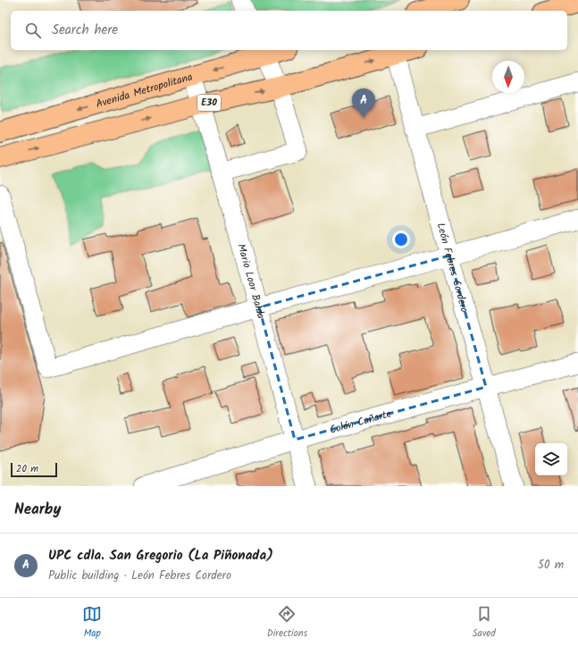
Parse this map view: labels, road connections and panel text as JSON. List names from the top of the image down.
{
  "streets": {
    "highway": ["Avenida Metropolitana", "E30"],
    "street": ["León Febres Cordero", "Mario Loor Balda", "Colón Cañarte"]
  },
  "crossings": [
    ["Avenida Metropolitana", "Mario Loor Balda"],
    ["E30", "León Febres Cordero"],
    ["E30", "Mario Loor Balda"],
    ["León Febres Cordero", "Colón Cañarte"],
    ["Mario Loor Balda", "Colón Cañarte"]
  ],
  "scale_bar": "20 m",
  "north": "bottom",
  "page": {
    "search": "Search here",
    "pins": "A",
    "scale": "20 m",
    "heading": "Nearby",
    "list": [
      {
        "mark": "A",
        "name": "UPC cdla. San Gregorio (La Piñonada)",
        "note": "Public building · León Febres Cordero",
        "value": "50 m"
      }
    ],
    "nav": ["Map", "Directions", "Saved"]
  }
}
